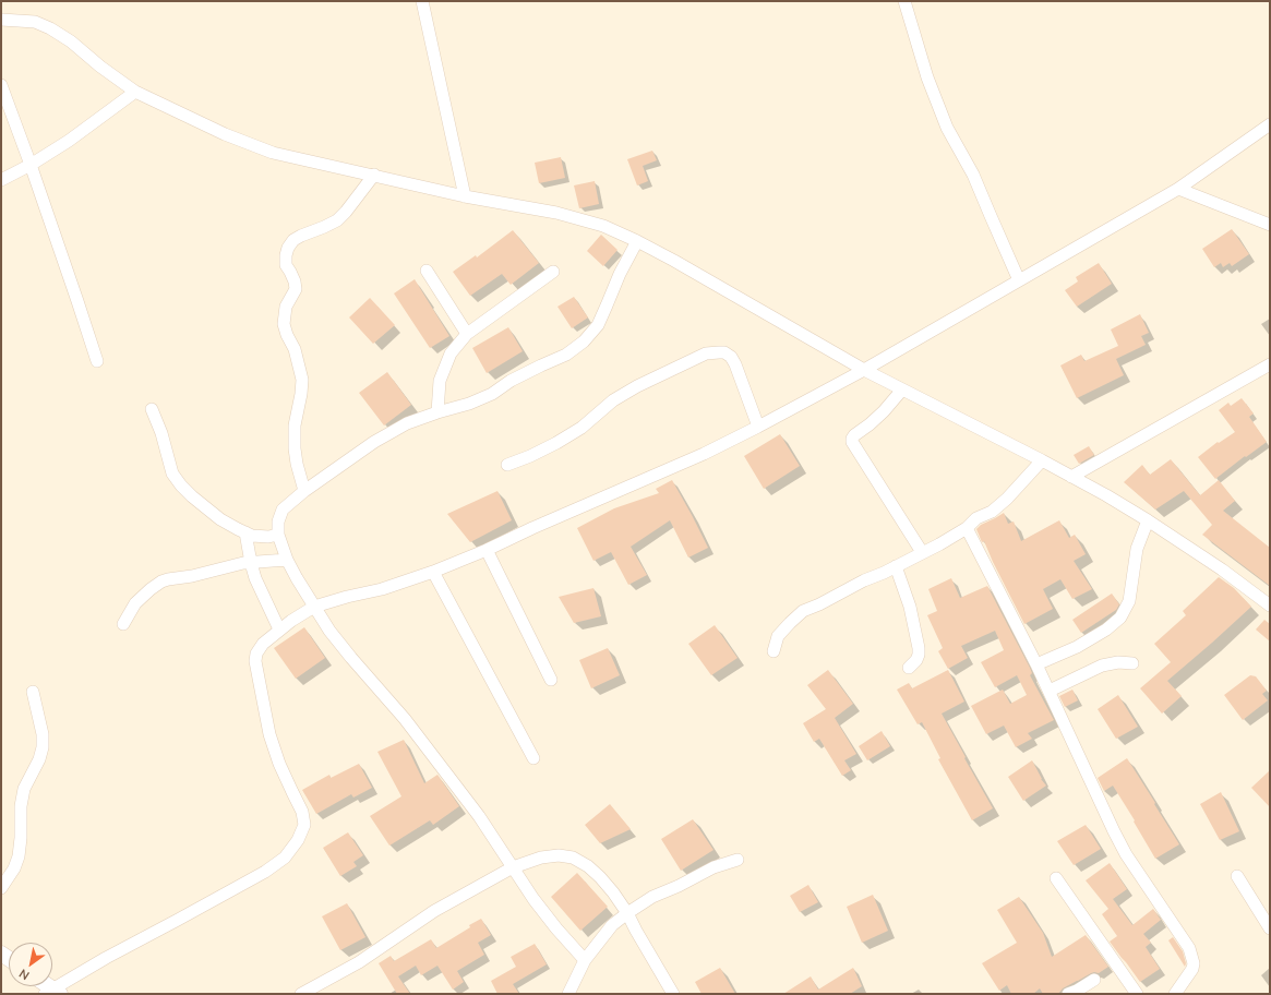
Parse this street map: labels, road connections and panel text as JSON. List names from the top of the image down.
{
  "north": "bottom left"
}
